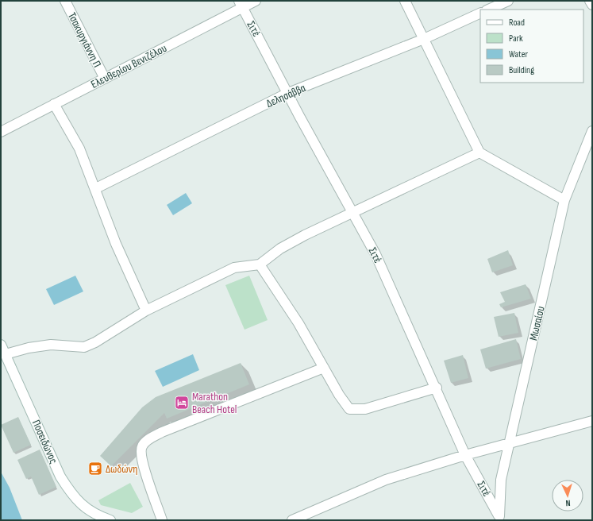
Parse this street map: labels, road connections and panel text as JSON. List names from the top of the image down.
{
  "streets": {
    "street": [
      "Σιτέ",
      "Τσακυργιάννη Π",
      "Ελευθερίου Βενιζέλου",
      "Δελησάββα",
      "Μωσαίου",
      "Ποσειδώνος"
    ]
  },
  "crossings": [
    ["Σιτέ", "Ελευθερίου Βενιζέλου"],
    ["Σιτέ", "Δελησάββα"],
    ["Σιτέ", "Μωσαίου"],
    ["Τσακυργιάννη Π", "Ελευθερίου Βενιζέλου"]
  ],
  "places": {
    "hotel": ["Marathon Beach Hotel"],
    "cafe": ["Δωδώνη"]
  },
  "legend": [
    "Road",
    "Park",
    "Water",
    "Building"
  ],
  "north": "bottom"
}
